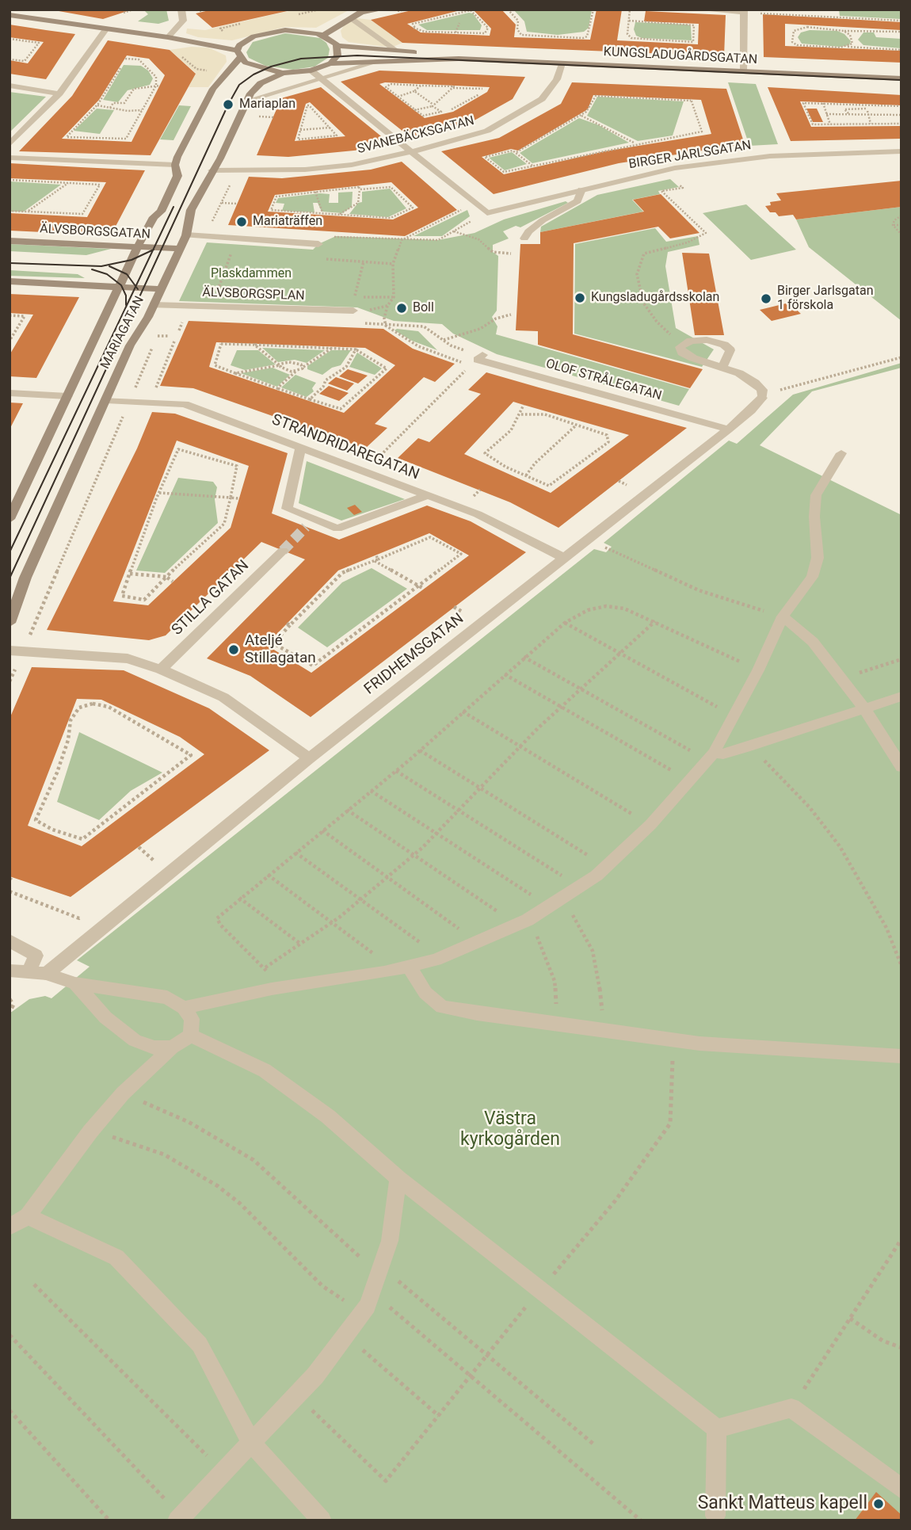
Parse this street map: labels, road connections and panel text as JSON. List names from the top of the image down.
{
  "streets": {
    "street": [
      "KUNGSLADUGÅRDSGATAN",
      "SVANEBÄCKSGATAN",
      "BIRGER JARLSGATAN",
      "ÄLVSBORGSGATAN",
      "ÄLVSBORGSPLAN",
      "MARIAGATAN",
      "OLOF STRÅLEGATAN",
      "STRANDRIDAREGATAN",
      "STILLA GATAN",
      "FRIDHEMSGATAN"
    ]
  },
  "crossings": [
    ["KUNGSLADUGÅRDSGATAN", "SVANEBÄCKSGATAN"],
    ["SVANEBÄCKSGATAN", "BIRGER JARLSGATAN"],
    ["SVANEBÄCKSGATAN", "MARIAGATAN"],
    ["ÄLVSBORGSGATAN", "MARIAGATAN"],
    ["ÄLVSBORGSPLAN", "MARIAGATAN"],
    ["MARIAGATAN", "STRANDRIDAREGATAN"],
    ["OLOF STRÅLEGATAN", "FRIDHEMSGATAN"],
    ["STRANDRIDAREGATAN", "FRIDHEMSGATAN"]
  ],
  "parks": ["Plaskdammen", "Västra kyrkogården"],
  "places": [
    "Mariaplan",
    "Mariaträffen",
    "Kungsladugårdsskolan",
    "Birger Jarlsgatan 1 förskola",
    "Boll",
    "Ateljé Stillagatan",
    "Sankt Matteus kapell"
  ]
}
